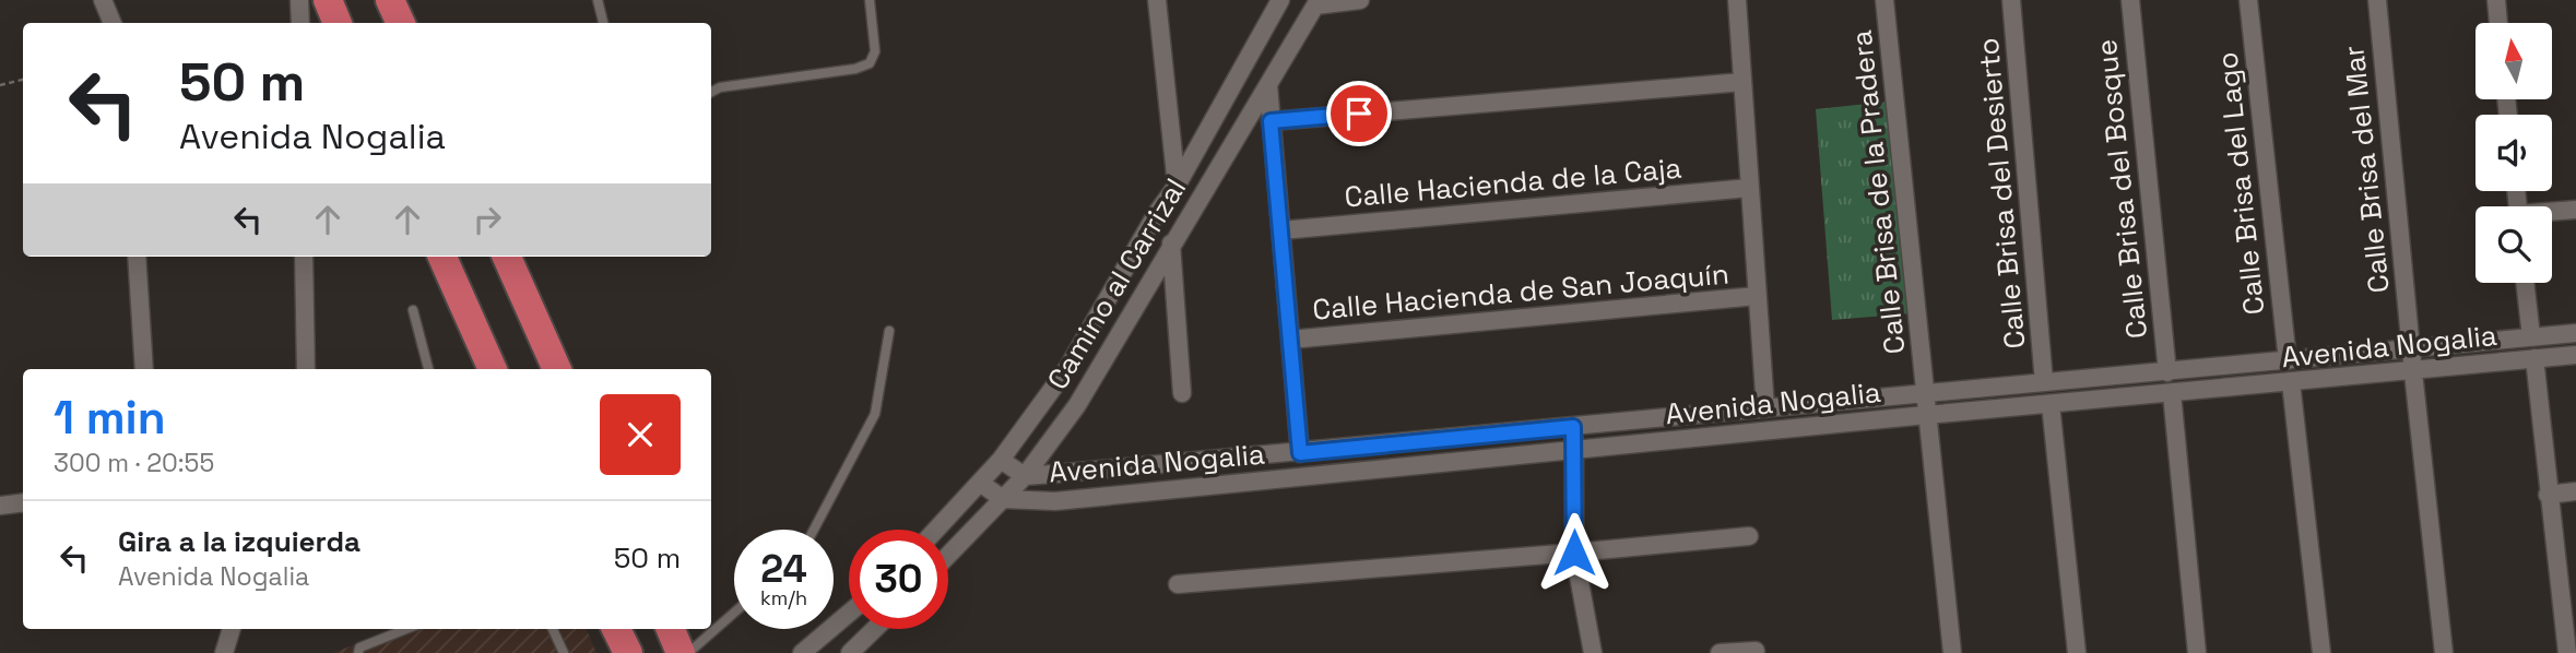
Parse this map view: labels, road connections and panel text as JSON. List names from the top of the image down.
{
  "streets": {
    "street": [
      "Calle Brisa del Mar",
      "Calle Hacienda de la Caja",
      "Calle Brisa del Lago",
      "Calle Brisa del Bosque",
      "Calle Brisa de la Pradera",
      "Calle Brisa del Desierto",
      "Camino al Carrizal",
      "Calle Hacienda de San Joaquín",
      "Avenida Nogalia"
    ]
  },
  "crossings": [
    ["Calle Brisa del Mar", "Avenida Nogalia"],
    ["Calle Brisa del Lago", "Avenida Nogalia"],
    ["Calle Brisa del Bosque", "Avenida Nogalia"],
    ["Calle Brisa de la Pradera", "Avenida Nogalia"],
    ["Calle Brisa del Desierto", "Avenida Nogalia"],
    ["Camino al Carrizal", "Avenida Nogalia"]
  ],
  "north": "top",
  "page": {
    "turn": ["50 m", "Avenida Nogalia"],
    "heading": ["1 min", "300 m · 20:55"],
    "list": [
      {
        "name": "Gira a la izquierda",
        "note": "Avenida Nogalia",
        "value": "50 m"
      }
    ],
    "speed": "24 km/h",
    "limit": "30"
  }
}
